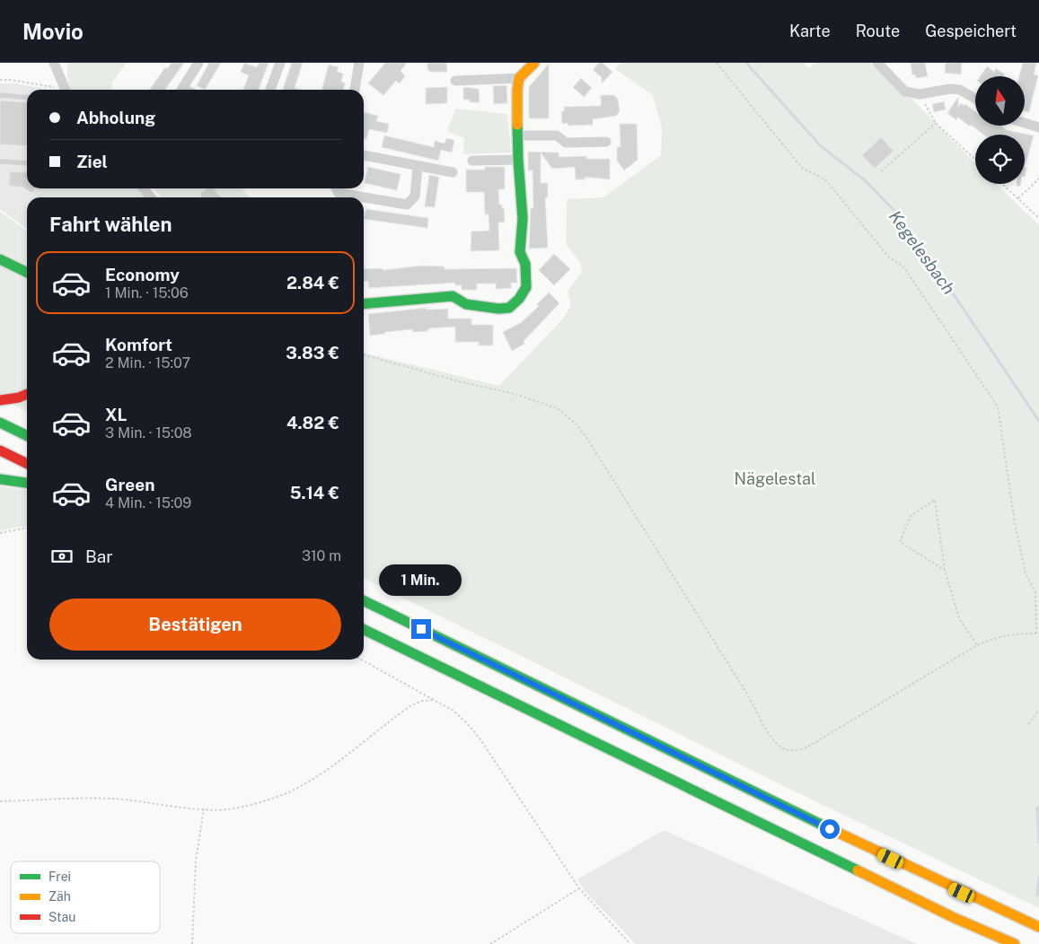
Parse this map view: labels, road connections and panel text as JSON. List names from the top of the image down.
{
  "water": ["Kegelesbach"],
  "parks": ["Nägelestal"],
  "legend": ["Frei", "Zäh", "Stau"],
  "north": "top",
  "page": {
    "header": "Movio",
    "nav": ["Karte", "Route", "Gespeichert"],
    "banner": ["Abholung", "Ziel"],
    "heading": "Fahrt wählen",
    "list": [
      {
        "name": "Economy",
        "note": "1 Min. · 15:06",
        "value": "2.84 €"
      },
      {
        "name": "Komfort",
        "note": "2 Min. · 15:07",
        "value": "3.83 €"
      },
      {
        "name": "XL",
        "note": "3 Min. · 15:08",
        "value": "4.82 €"
      },
      {
        "name": "Green",
        "note": "4 Min. · 15:09",
        "value": "5.14 €"
      }
    ],
    "pay": ["Bar", "310 m"],
    "bubble": "1 Min.",
    "buttons": "Bestätigen"
  }
}
